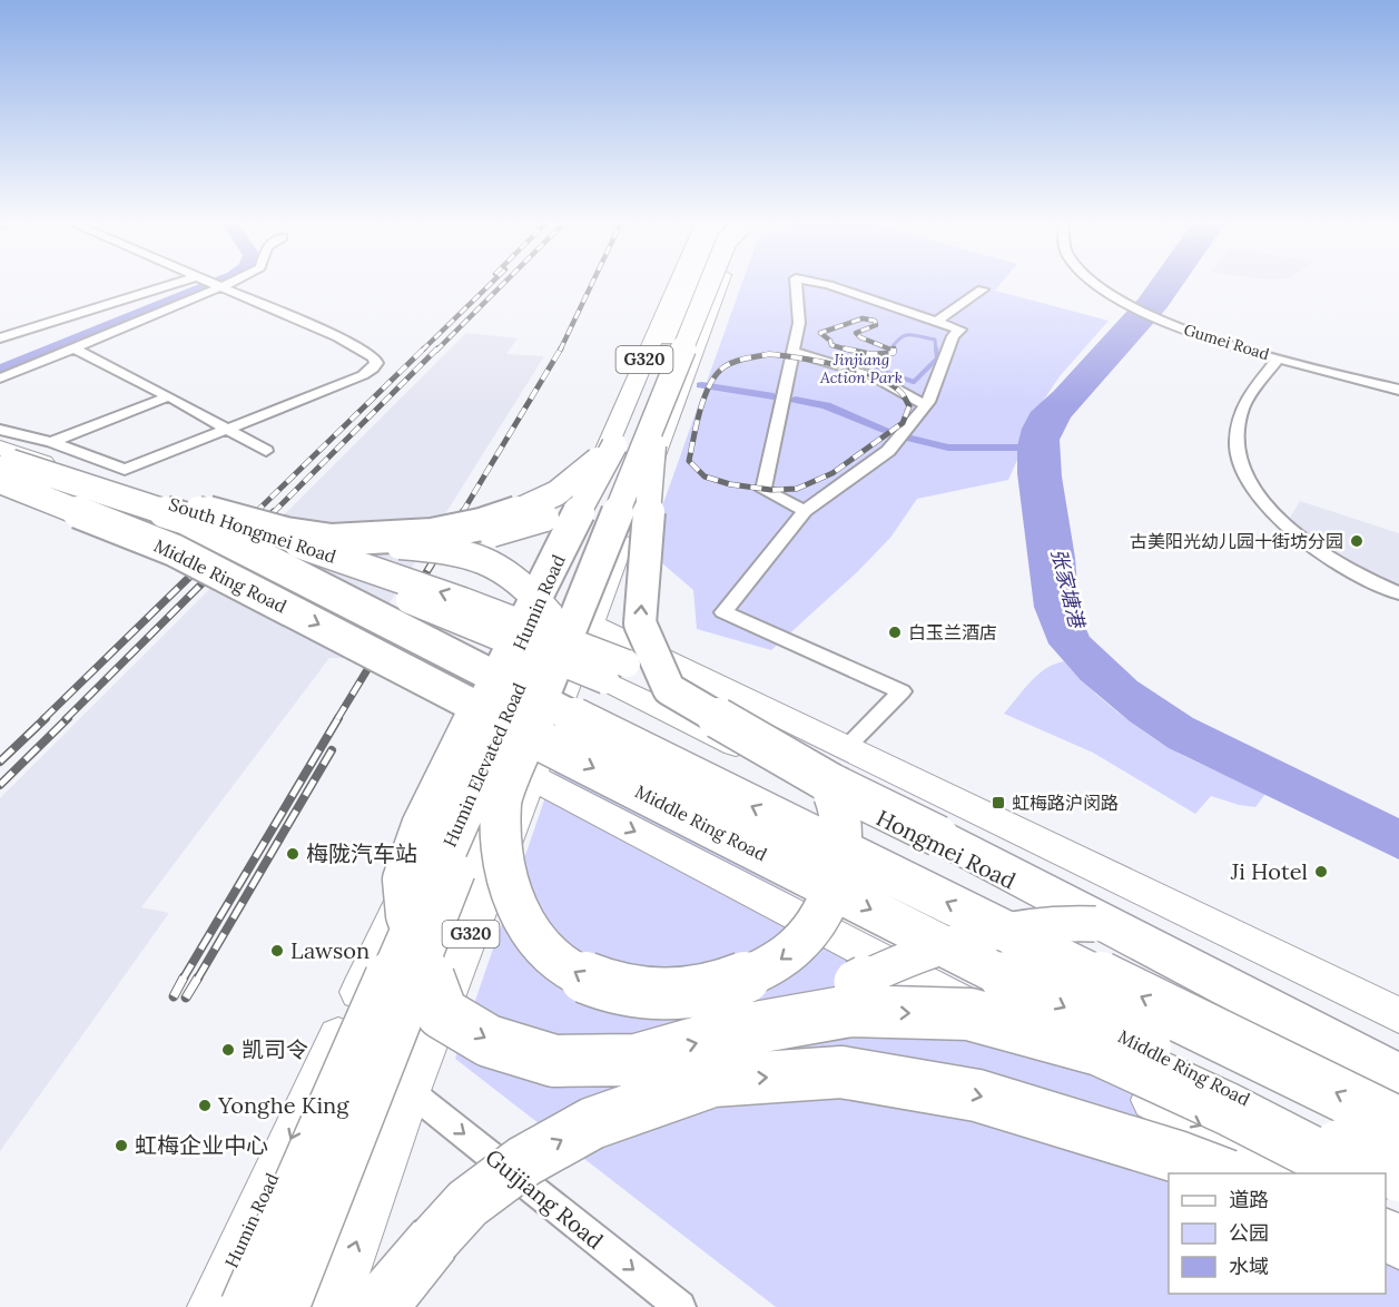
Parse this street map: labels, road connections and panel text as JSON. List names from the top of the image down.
{
  "streets": {
    "highway": ["Middle Ring Road", "Humin Elevated Road"],
    "main road": [
      "G320",
      "South Hongmei Road",
      "Humin Road",
      "Hongmei Road"
    ],
    "street": ["Gumei Road", "Guijiang Road"]
  },
  "crossings": [
    ["South Hongmei Road", "Hongmei Road"],
    ["Humin Road", "Humin Elevated Road"],
    ["Humin Road", "Guijiang Road"]
  ],
  "one_way": ["Guijiang Road"],
  "water": ["张家塘港"],
  "parks": ["Jinjiang Action Park"],
  "places": {
    "other": [
      "古美阳光幼儿园十街坊分园",
      "白玉兰酒店",
      "梅陇汽车站",
      "Ji Hotel",
      "Lawson",
      "凯司令",
      "Yonghe King",
      "虹梅企业中心"
    ],
    "transit": ["虹梅路沪闵路"]
  },
  "legend": ["道路", "公园", "水域"]
}
